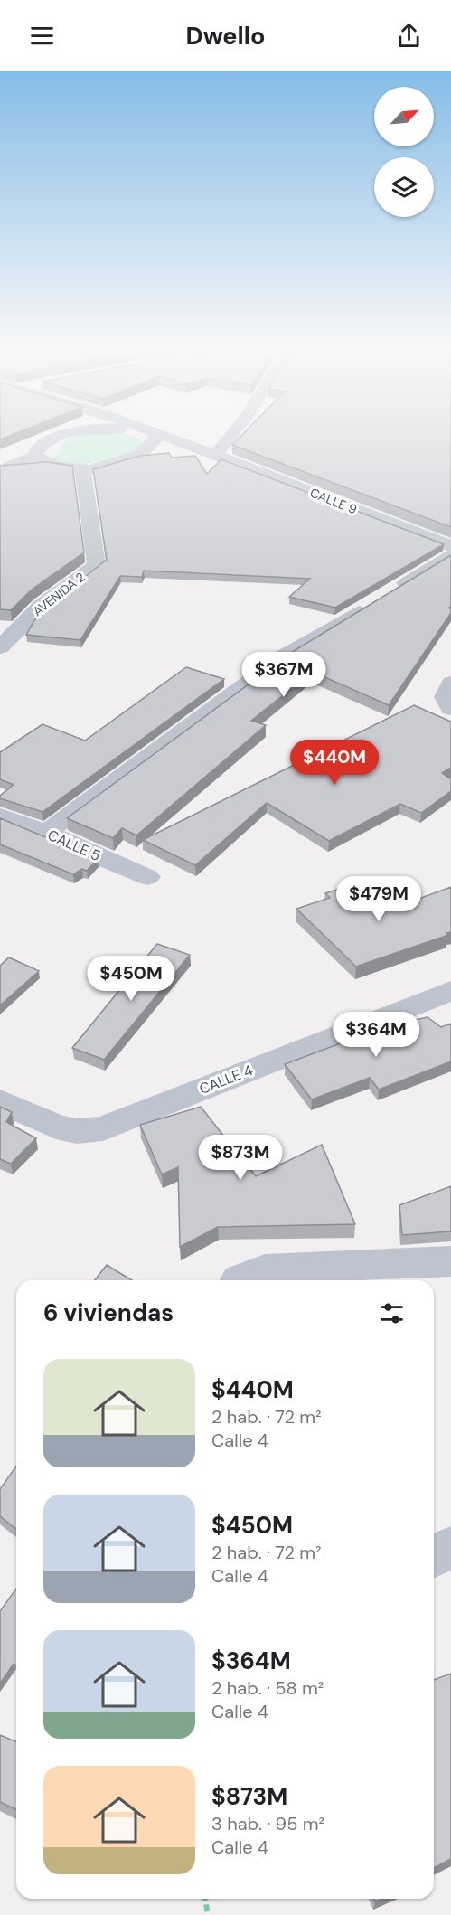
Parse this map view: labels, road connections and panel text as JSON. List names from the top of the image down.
{
  "streets": {
    "street": [
      "CALLE 9",
      "AVENIDA 2",
      "CALLE 5",
      "CALLE 4"
    ]
  },
  "north": "top right",
  "page": {
    "header": "Dwello",
    "price": [
      "$367M",
      "$440M",
      "$479M",
      "$450M",
      "$364M",
      "$873M"
    ],
    "heading": "6 viviendas",
    "list": [
      {
        "name": "$440M",
        "note": "2 hab. · 72 m² · Calle 4"
      },
      {
        "name": "$450M",
        "note": "2 hab. · 72 m² · Calle 4"
      },
      {
        "name": "$364M",
        "note": "2 hab. · 58 m² · Calle 4"
      },
      {
        "name": "$873M",
        "note": "3 hab. · 95 m² · Calle 4"
      }
    ]
  }
}
